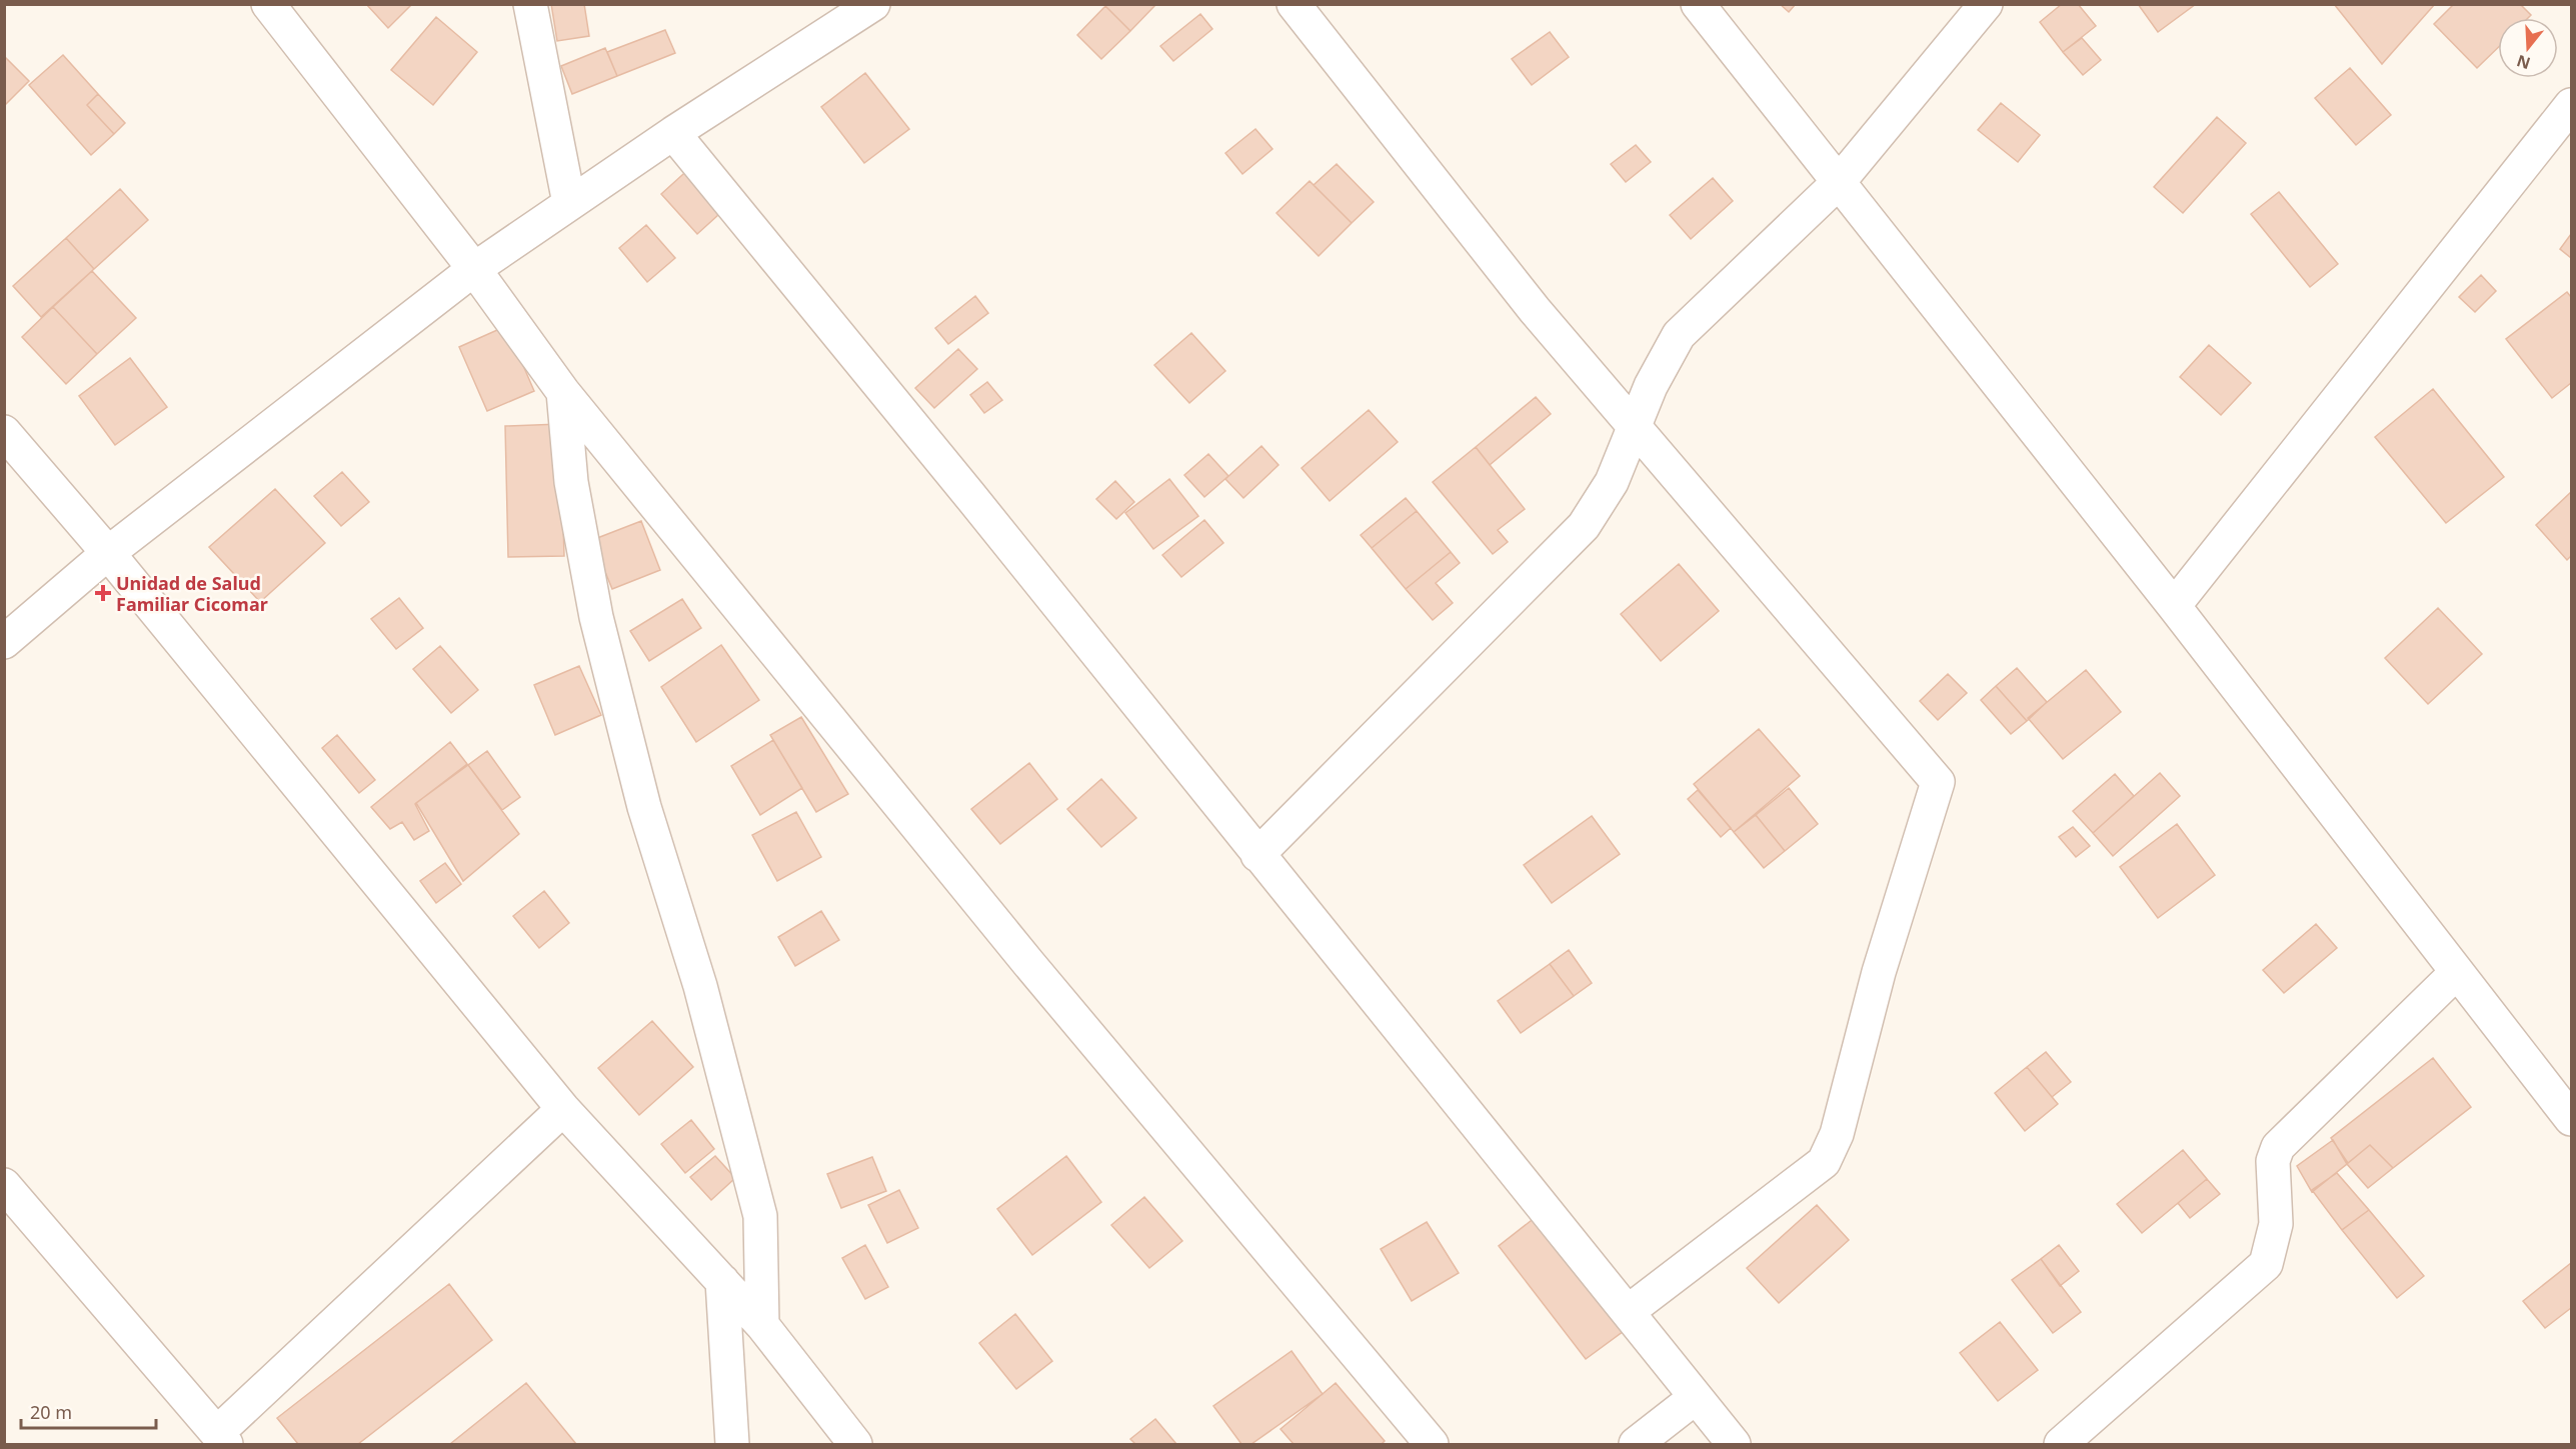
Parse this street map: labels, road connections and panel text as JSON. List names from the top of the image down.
{
  "places": {
    "health": ["Unidad de Salud Familiar Cicomar"]
  },
  "scale_bar": "20 m",
  "north": "bottom"
}
